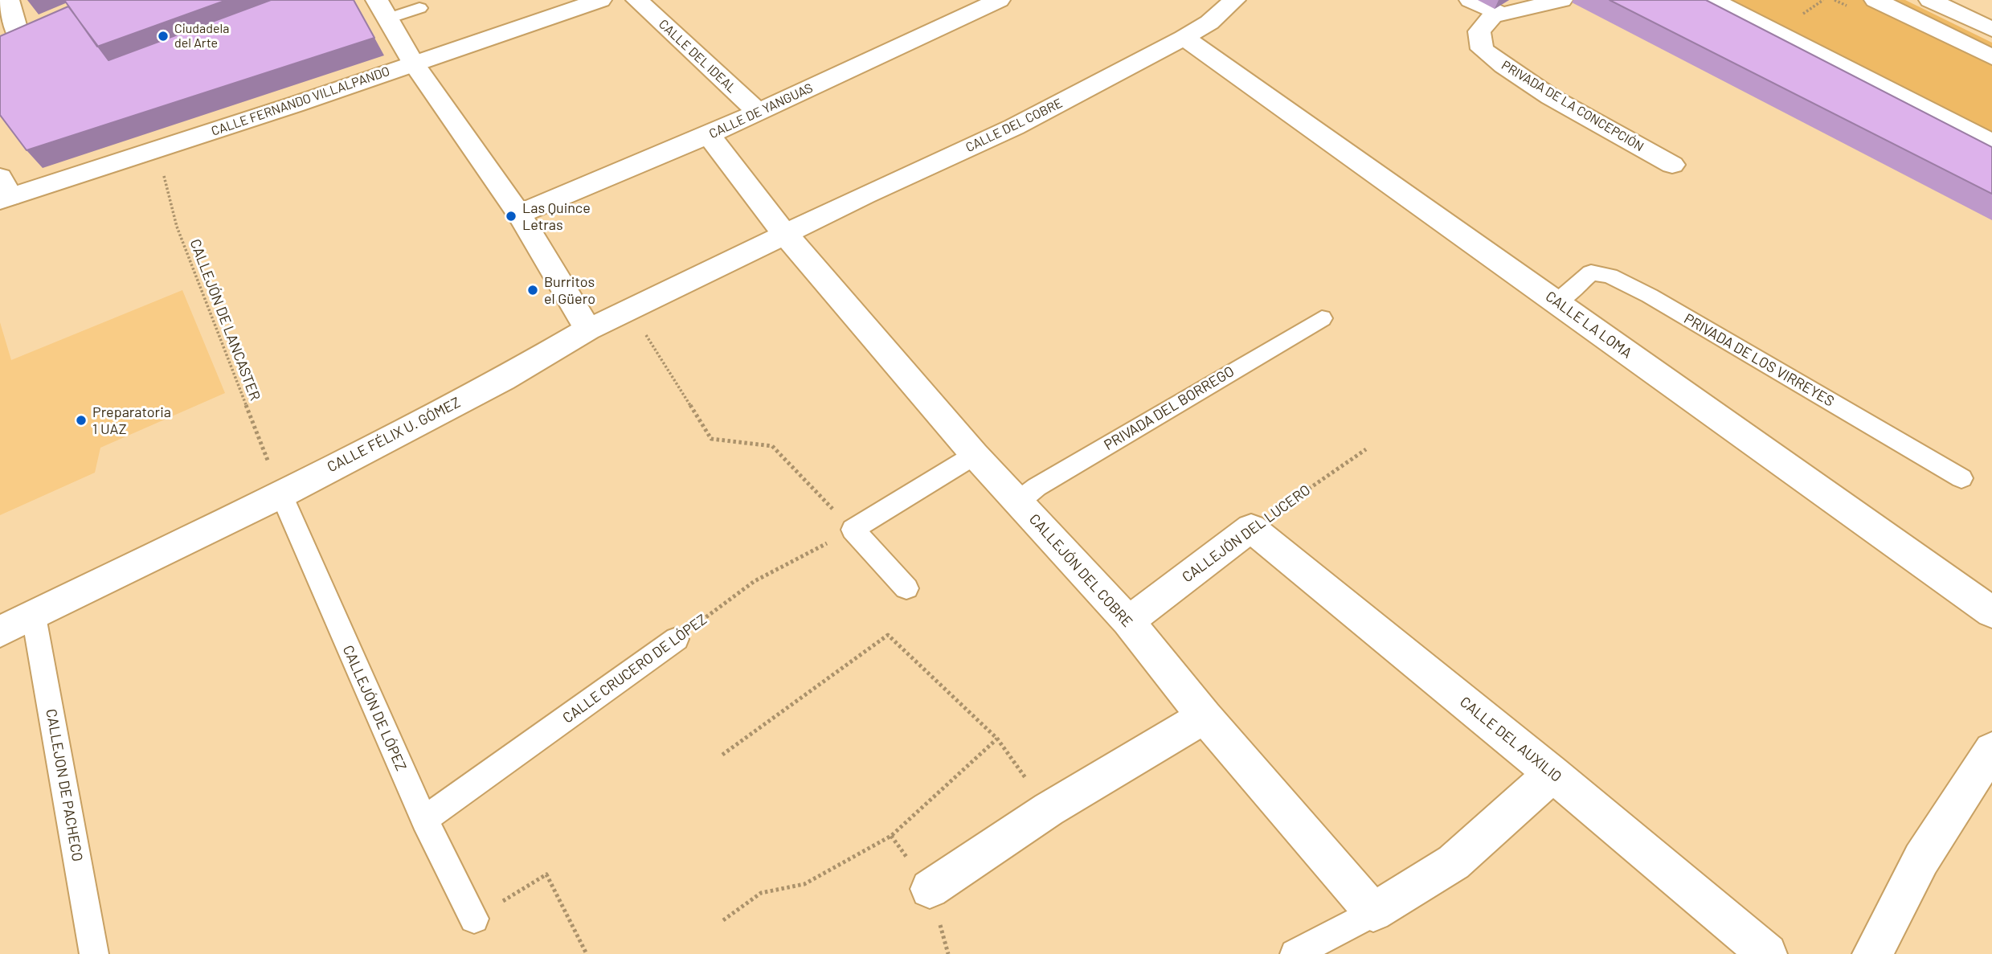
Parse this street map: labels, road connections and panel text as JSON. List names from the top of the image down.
{
  "streets": {
    "street": [
      "CALLE DEL IDEAL",
      "CALLE FERNANDO VILLALPANDO",
      "PRIVADA DE LA CONCEPCIÓN",
      "CALLE DE YANGUAS",
      "CALLE DEL COBRE",
      "CALLE LA LOMA",
      "CALLE FÉLIX U. GÓMEZ",
      "CALLEJÓN DEL LUCERO",
      "CALLEJÓN DEL COBRE",
      "CALLE DEL AUXILIO"
    ],
    "lane": [
      "PRIVADA DE LOS VIRREYES",
      "PRIVADA DEL BORREGO",
      "CALLE CRUCERO DE LÓPEZ",
      "CALLEJÓN DE LÓPEZ",
      "CALLEJON DE PACHECO"
    ],
    "path": ["CALLEJÓN DE LANCASTER"]
  },
  "crossings": [
    ["CALLE DEL IDEAL", "CALLE DE YANGUAS"],
    ["CALLE FERNANDO VILLALPANDO", "CALLEJÓN DE LANCASTER"],
    ["CALLE DEL COBRE", "CALLE LA LOMA"],
    ["CALLE DEL COBRE", "CALLE FÉLIX U. GÓMEZ"],
    ["CALLE DEL COBRE", "CALLEJÓN DEL COBRE"],
    ["CALLEJÓN DE LANCASTER", "CALLE FÉLIX U. GÓMEZ"],
    ["CALLEJÓN DE LANCASTER", "CALLEJÓN DE LÓPEZ"],
    ["CALLE LA LOMA", "PRIVADA DE LOS VIRREYES"],
    ["PRIVADA DEL BORREGO", "CALLEJÓN DEL COBRE"],
    ["CALLE FÉLIX U. GÓMEZ", "CALLEJÓN DEL COBRE"],
    ["CALLE FÉLIX U. GÓMEZ", "CALLEJÓN DE LÓPEZ"],
    ["CALLE FÉLIX U. GÓMEZ", "CALLEJON DE PACHECO"],
    ["CALLEJÓN DEL LUCERO", "CALLEJÓN DEL COBRE"],
    ["CALLEJÓN DEL LUCERO", "CALLE DEL AUXILIO"],
    ["CALLE CRUCERO DE LÓPEZ", "CALLEJÓN DE LÓPEZ"]
  ],
  "places": [
    "Ciudadela del Arte",
    "Las Quince Letras",
    "Burritos el Güero",
    "Preparatoria 1 UAZ"
  ]
}
